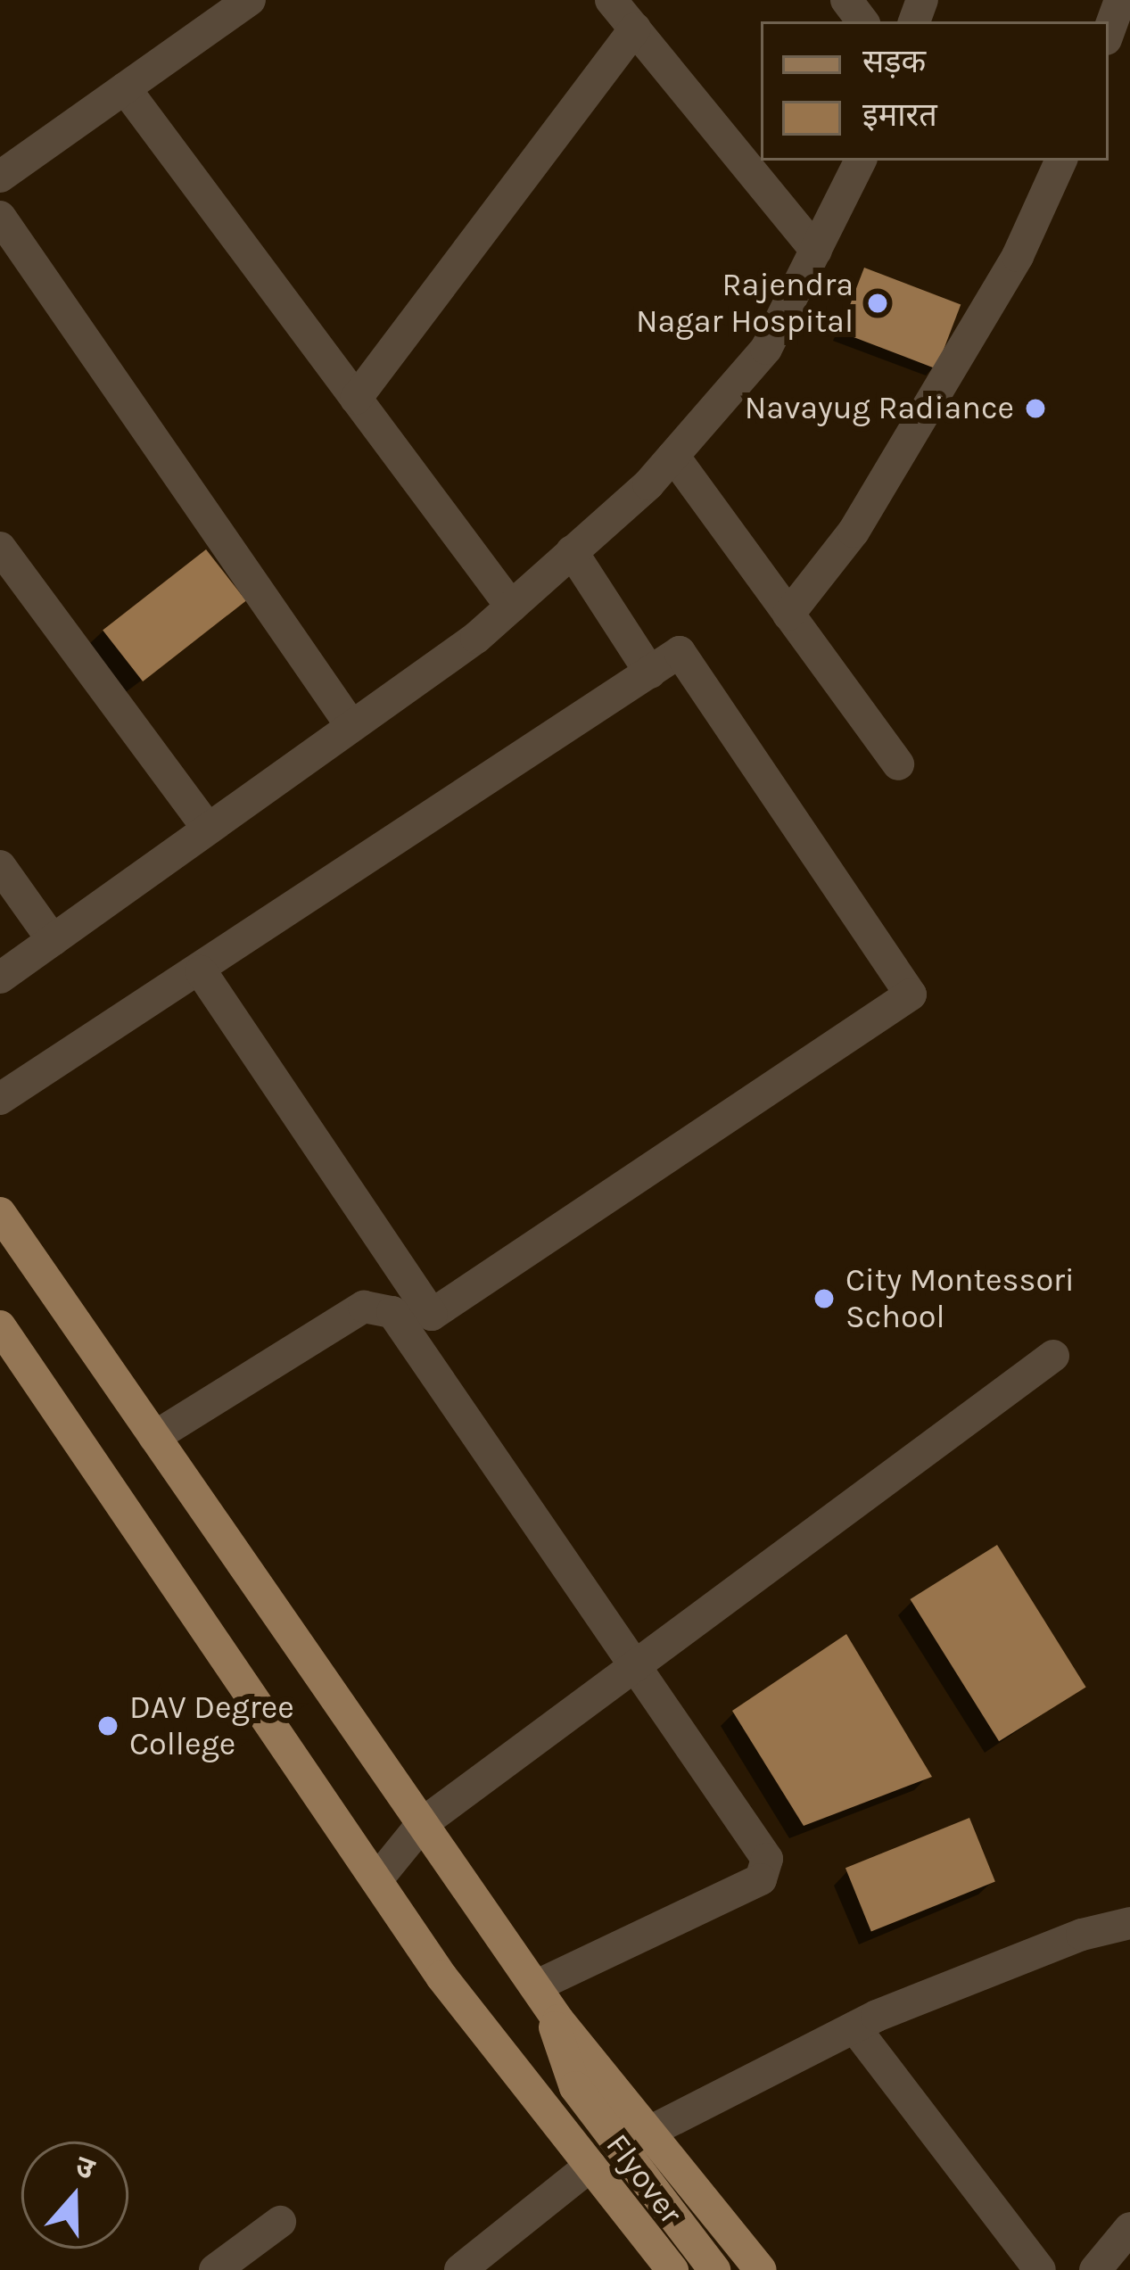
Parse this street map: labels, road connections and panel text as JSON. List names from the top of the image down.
{
  "streets": {
    "main road": ["Flyover"]
  },
  "places": [
    "Rajendra Nagar Hospital",
    "Navayug Radiance",
    "City Montessori School",
    "DAV Degree College"
  ],
  "legend": ["सड़क", "इमारत"],
  "north": "top"
}
